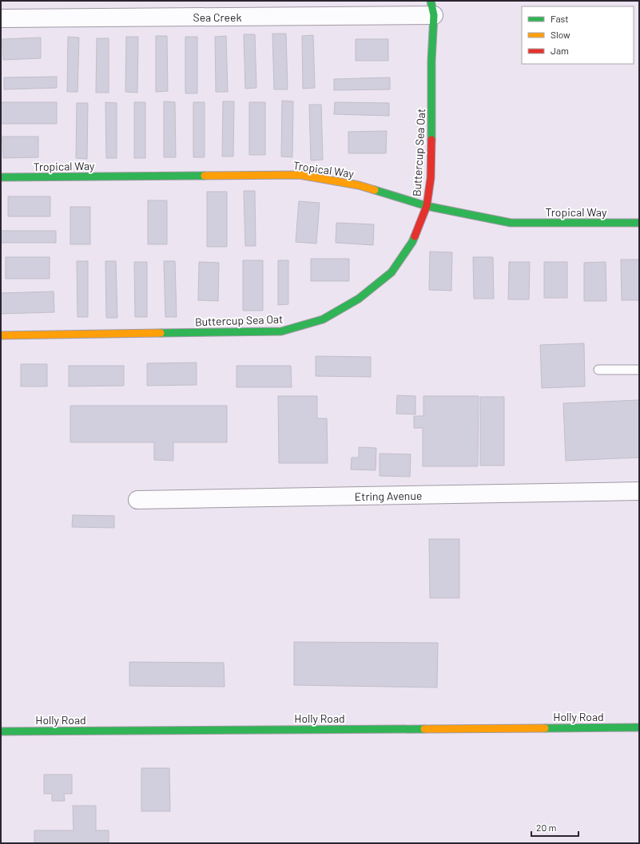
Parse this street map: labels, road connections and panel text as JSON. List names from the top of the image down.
{
  "streets": {
    "street": [
      "Sea Creek",
      "Buttercup Sea Oat",
      "Tropical Way",
      "Etring Avenue",
      "Holly Road"
    ]
  },
  "crossings": [
    ["Sea Creek", "Buttercup Sea Oat"],
    ["Buttercup Sea Oat", "Tropical Way"]
  ],
  "legend": ["Fast", "Slow", "Jam"],
  "scale_bar": "20 m"
}
